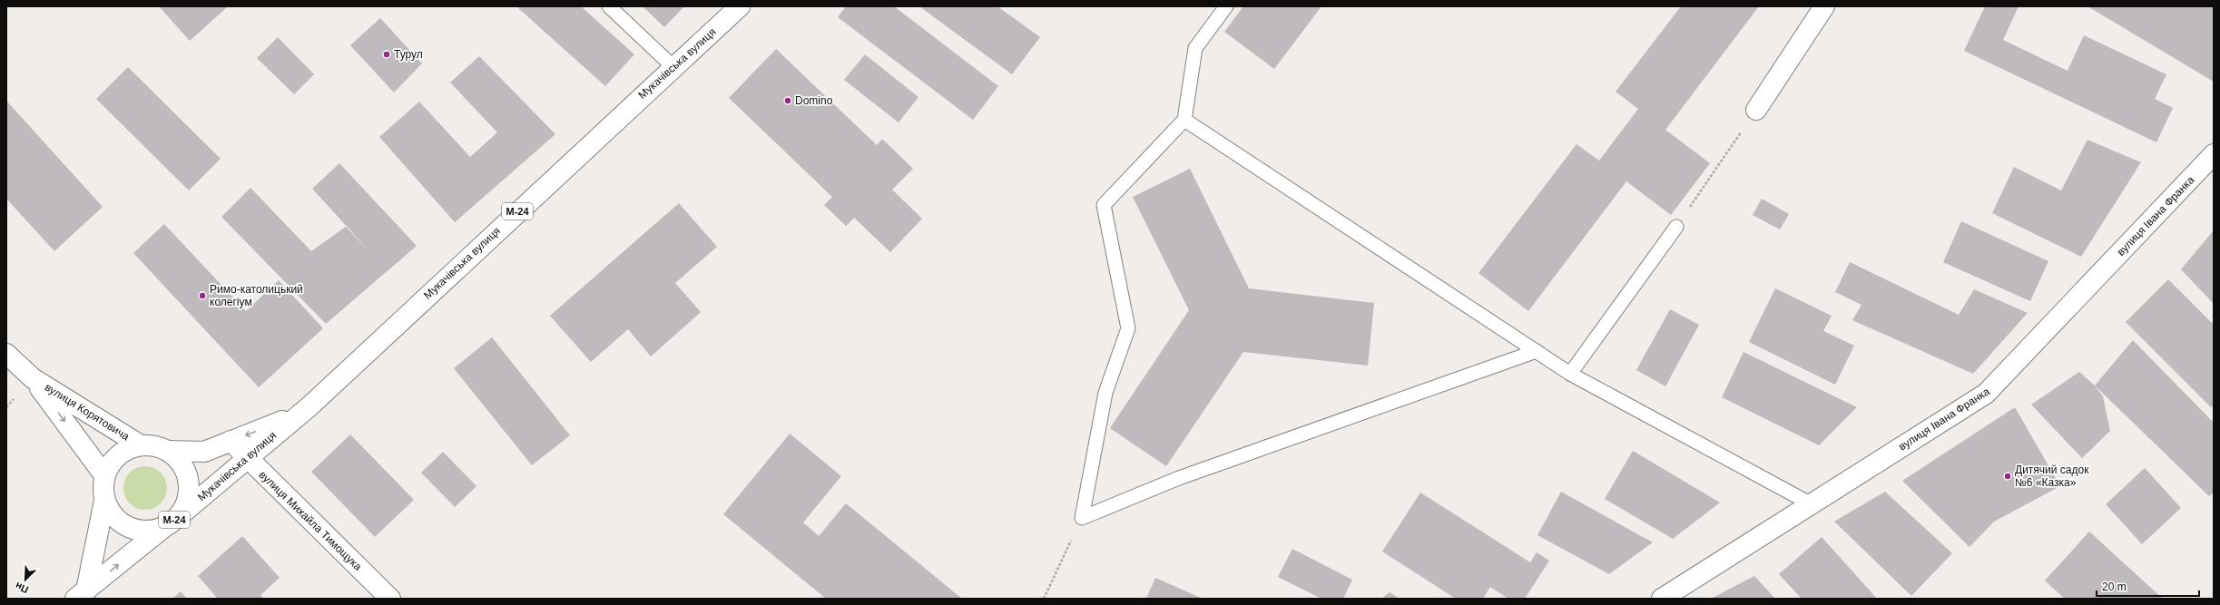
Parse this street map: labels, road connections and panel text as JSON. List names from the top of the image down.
{
  "streets": {
    "main road": [
      "Мукачівська вулиця",
      "М-24",
      "вулиця Івана Франка",
      "вулиця Корятовича",
      "вулиця Михайла Тимощука"
    ]
  },
  "crossings": [
    ["Мукачівська вулиця", "М-24"],
    ["Мукачівська вулиця", "вулиця Корятовича"],
    ["Мукачівська вулиця", "вулиця Михайла Тимощука"],
    ["М-24", "вулиця Корятовича"]
  ],
  "places": [
    "Турул",
    "Domino",
    "Римо-католицький колегіум",
    "Дитячий садок №6 «Казка»"
  ],
  "scale_bar": "20 m",
  "north": "bottom left"
}
